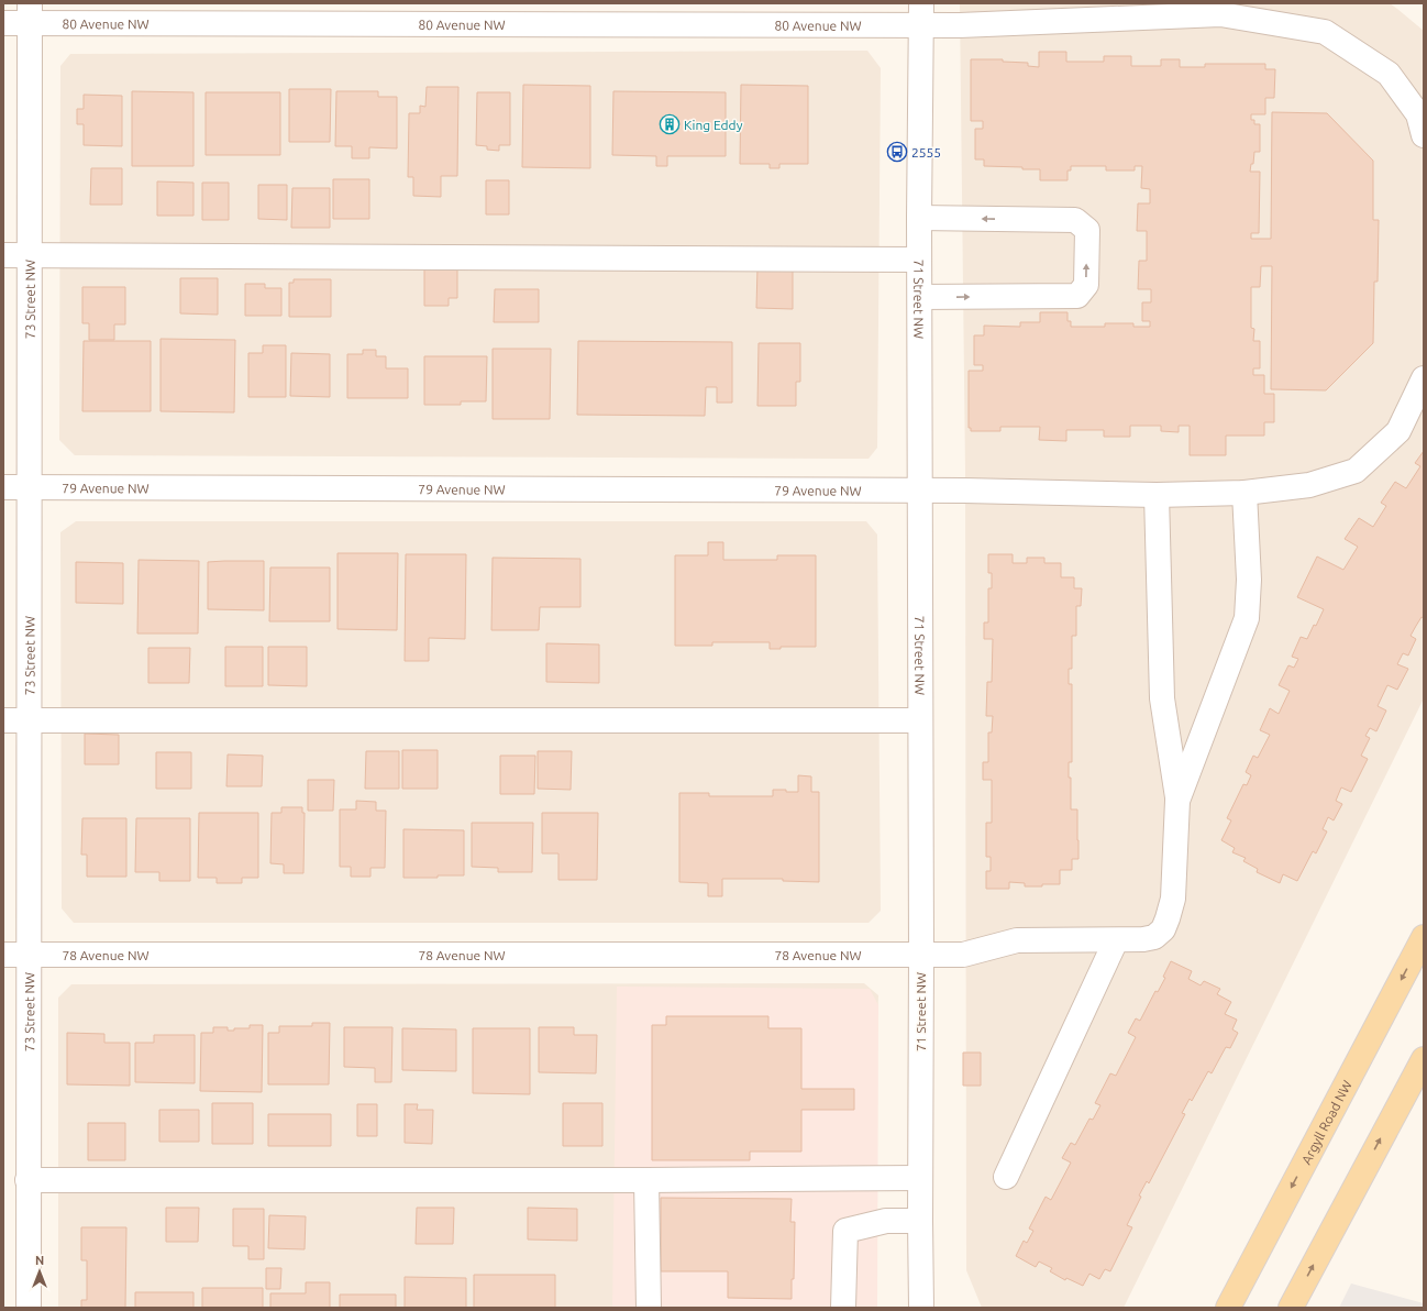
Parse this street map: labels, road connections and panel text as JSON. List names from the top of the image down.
{
  "streets": {
    "main road": ["Argyll Road NW"],
    "street": [
      "80 Avenue NW",
      "73 Street NW",
      "71 Street NW",
      "79 Avenue NW",
      "78 Avenue NW"
    ]
  },
  "crossings": [
    ["80 Avenue NW", "73 Street NW"],
    ["80 Avenue NW", "71 Street NW"],
    ["73 Street NW", "79 Avenue NW"],
    ["73 Street NW", "78 Avenue NW"],
    ["71 Street NW", "79 Avenue NW"],
    ["71 Street NW", "78 Avenue NW"]
  ],
  "places": {
    "building": ["King Eddy"],
    "bus stop": ["2555"]
  },
  "north": "top"
}
